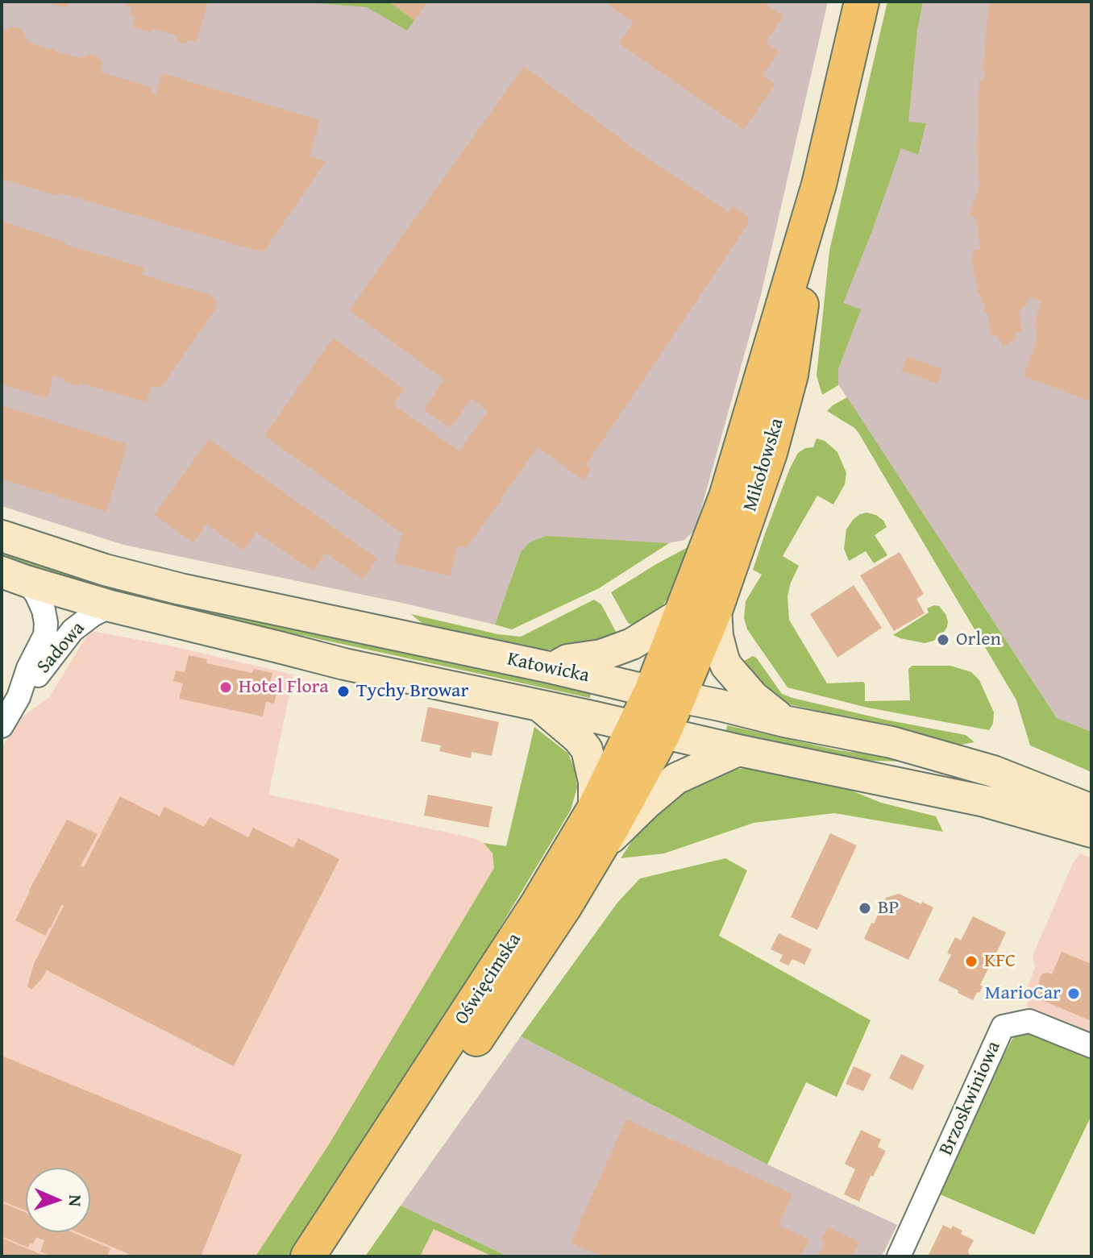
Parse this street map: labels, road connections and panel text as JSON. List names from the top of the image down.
{
  "streets": {
    "main road": ["Mikołowska", "Katowicka", "Oświęcimska"],
    "street": ["Sadowa", "Brzoskwiniowa"]
  },
  "crossings": [
    ["Mikołowska", "Katowicka"],
    ["Mikołowska", "Oświęcimska"],
    ["Sadowa", "Katowicka"],
    ["Katowicka", "Oświęcimska"]
  ],
  "places": [
    "Orlen",
    "Hotel Flora",
    "Tychy Browar",
    "BP",
    "KFC",
    "MarioCar"
  ],
  "north": "right"
}
